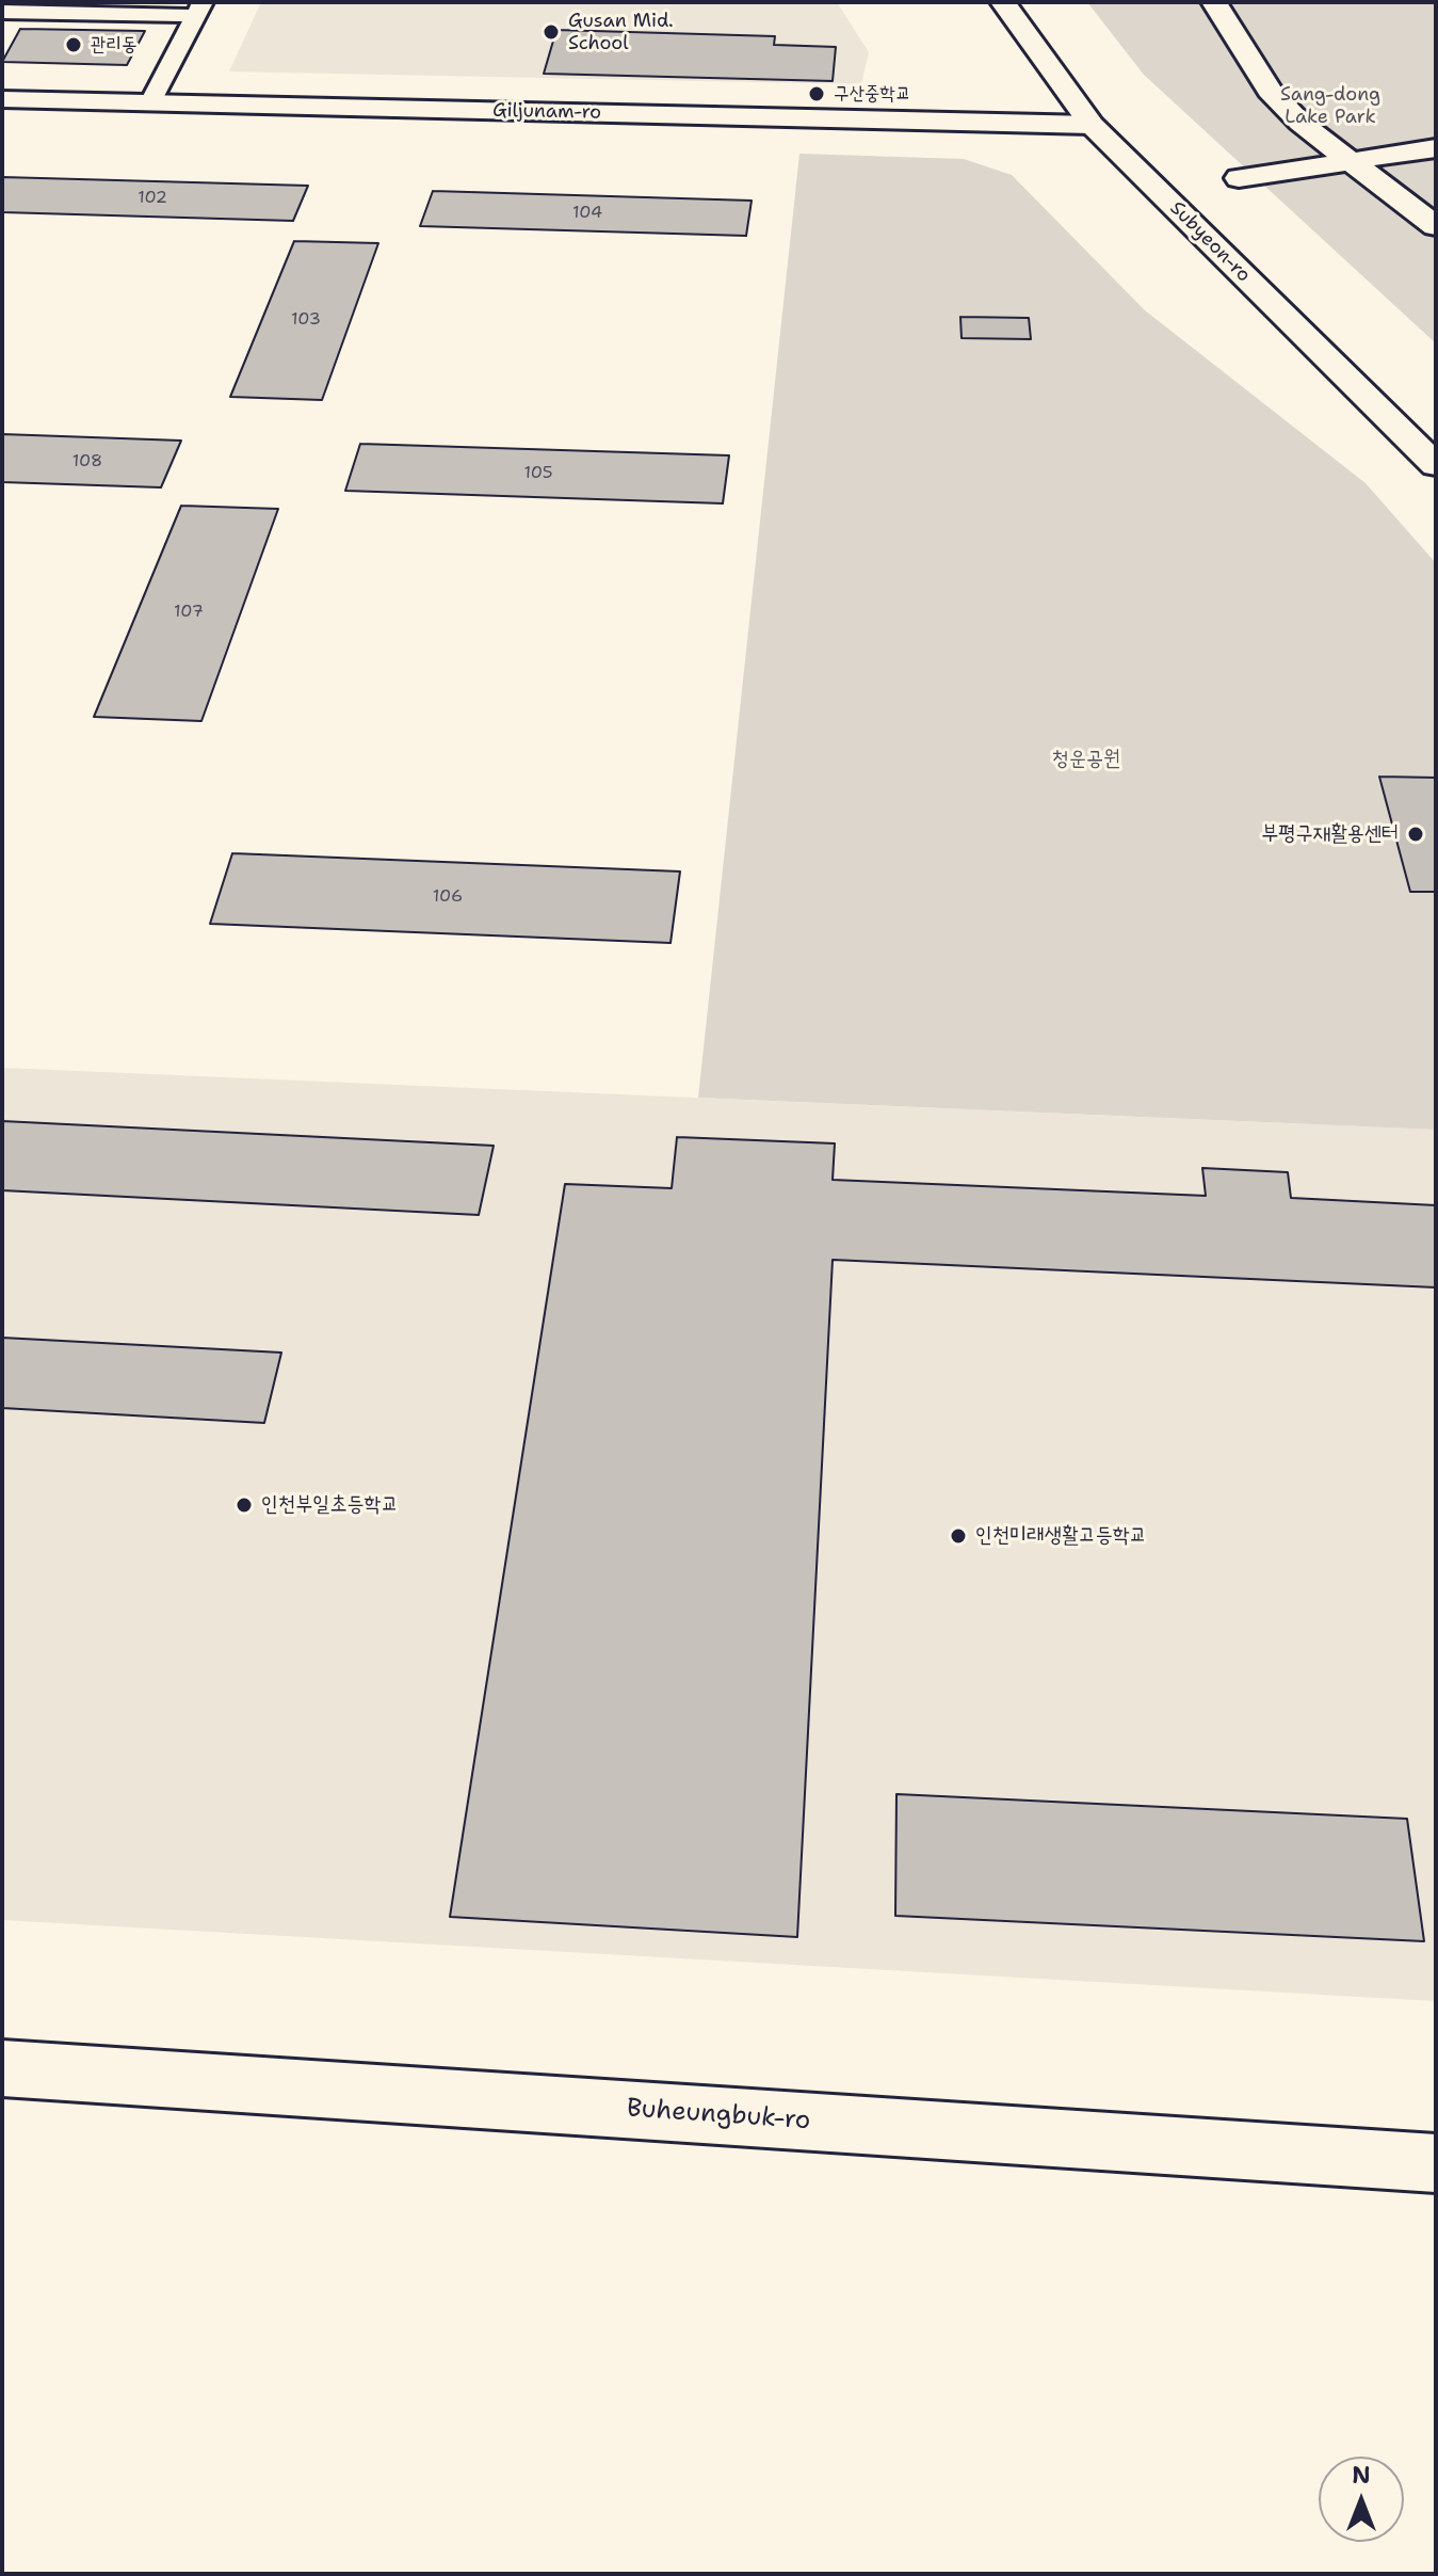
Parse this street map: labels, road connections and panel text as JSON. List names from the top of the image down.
{
  "streets": {
    "street": ["Giljunam-ro", "Subyeon-ro", "Buheungbuk-ro"]
  },
  "crossings": [
    ["Giljunam-ro", "Subyeon-ro"]
  ],
  "parks": ["Sang-dong Lake Park", "청운공원"],
  "places": [
    "Gusan Mid. School",
    "관리동",
    "구산중학교",
    "부평구재활용센터",
    "인천부일초등학교",
    "인천미래생활고등학교"
  ],
  "house_numbers": [
    "102",
    "104",
    "103",
    "108",
    "105",
    "107",
    "106"
  ],
  "north": "top"
}
